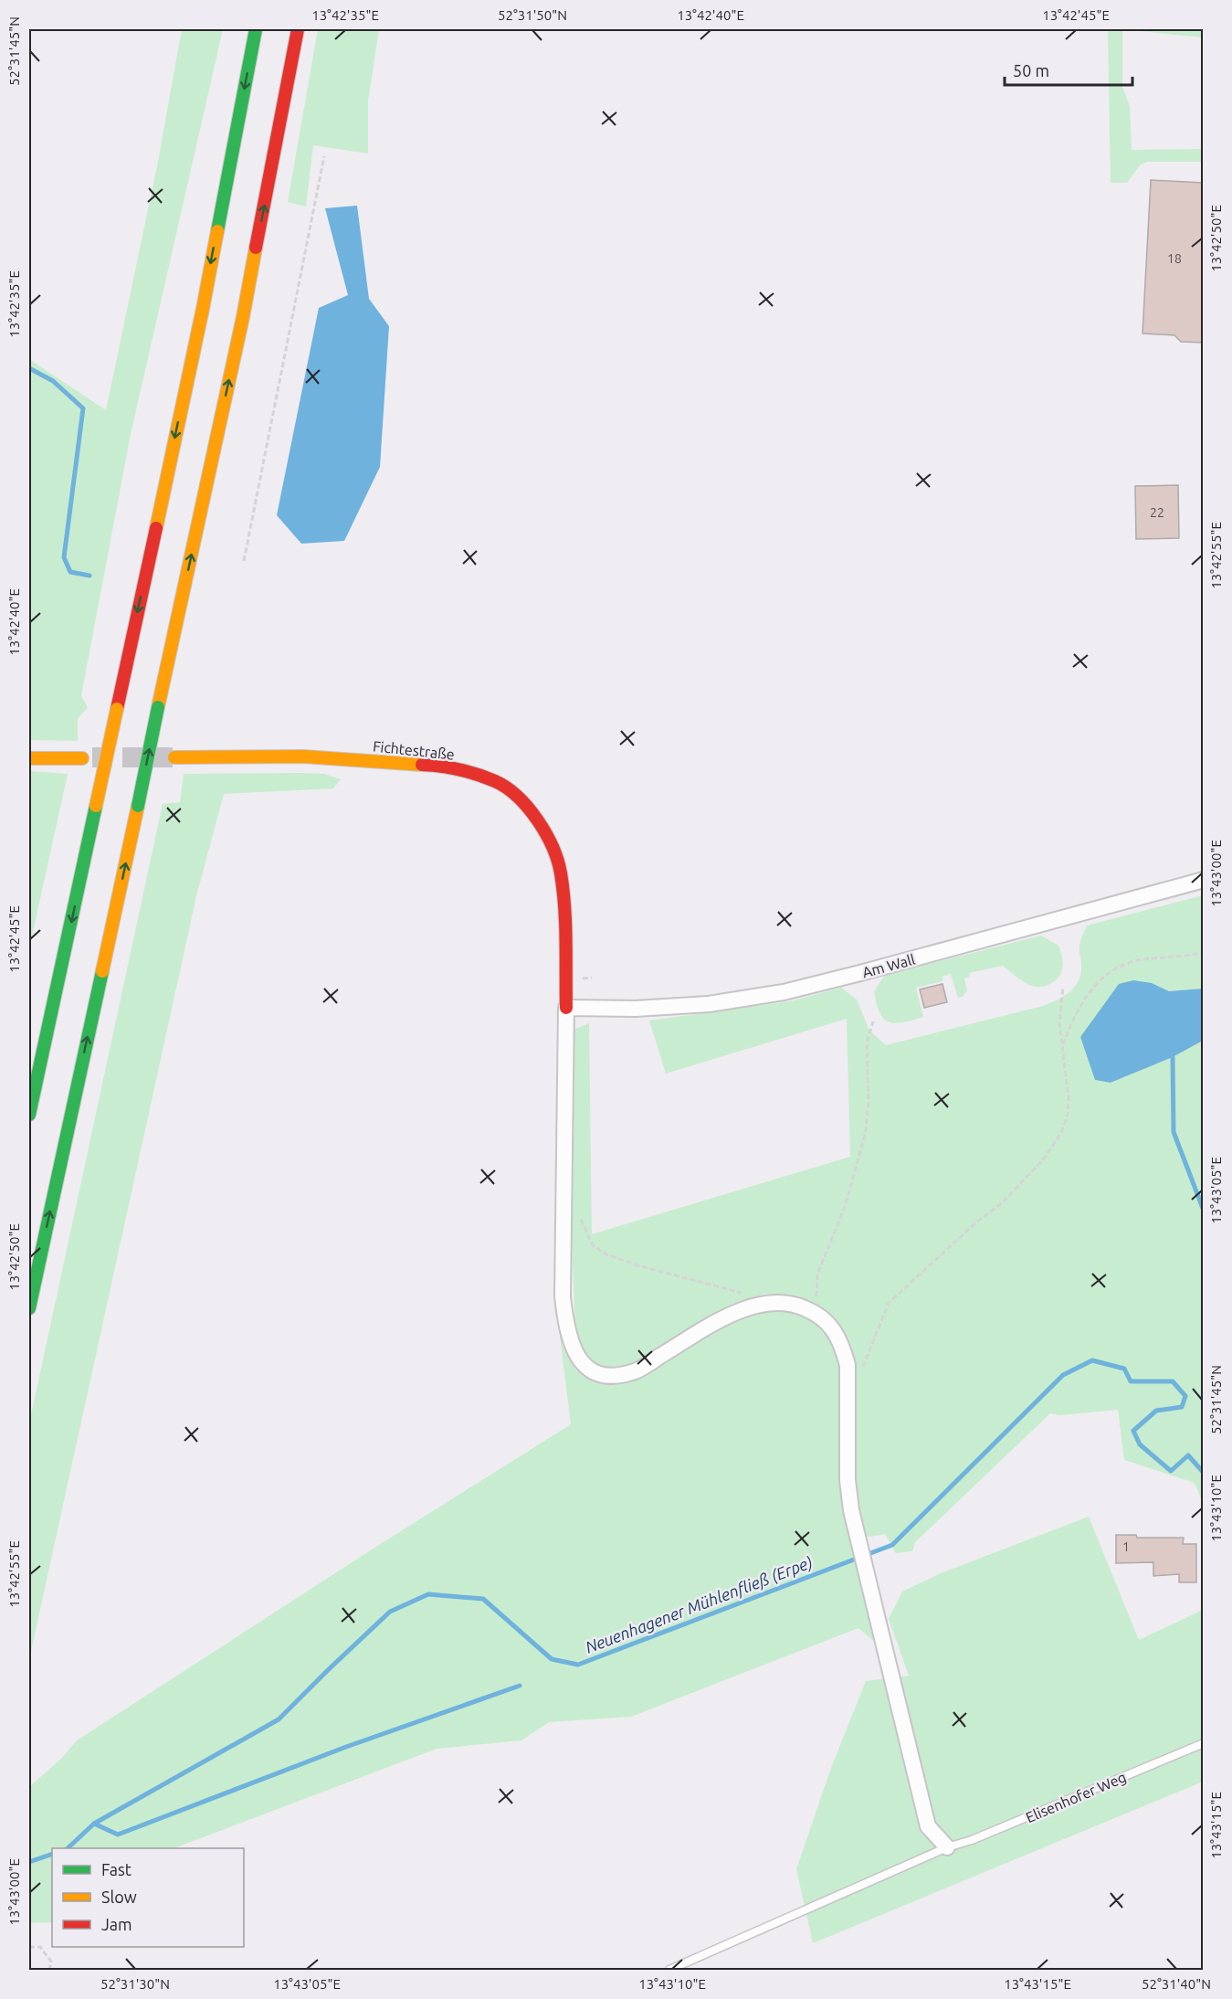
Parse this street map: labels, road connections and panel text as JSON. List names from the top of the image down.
{
  "streets": {
    "main road": ["Fichtestraße"],
    "street": ["Am Wall"],
    "lane": ["Elisenhofer Weg"]
  },
  "crossings": [
    ["Fichtestraße", "Am Wall"]
  ],
  "water": ["Neuenhagener Mühlenfließ (Erpe)"],
  "house_numbers": ["18", "22", "1"],
  "legend": ["Fast", "Slow", "Jam"],
  "scale_bar": "50 m",
  "coordinates": [
    "13°42'35\"E",
    "52°31'50\"N",
    "13°42'40\"E",
    "13°42'45\"E",
    "52°31'45\"N",
    "13°42'50\"E",
    "13°42'55\"E",
    "13°43'00\"E",
    "13°43'05\"E",
    "13°43'10\"E",
    "13°43'15\"E",
    "52°31'30\"N",
    "52°31'40\"N"
  ]
}
